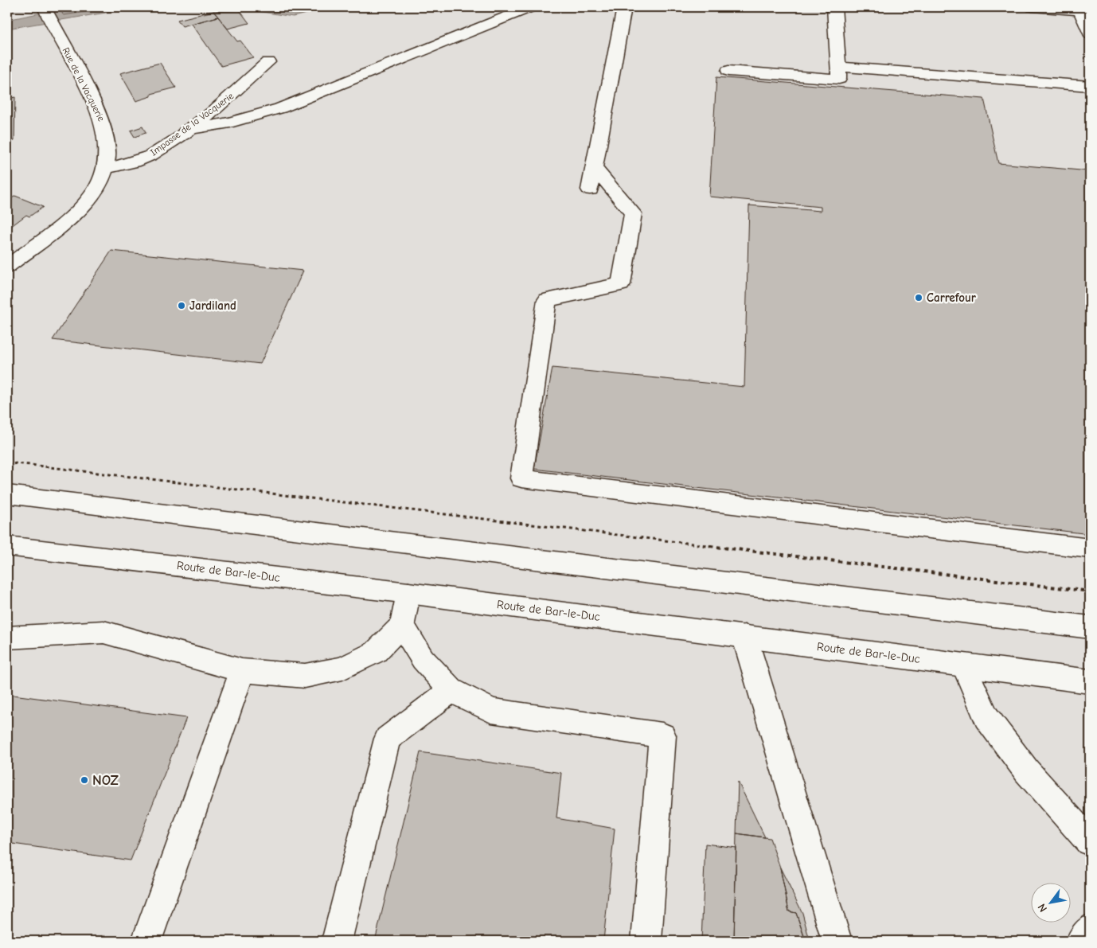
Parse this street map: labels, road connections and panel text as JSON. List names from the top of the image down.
{
  "streets": {
    "main road": ["Rue de la Vacquerie", "Impasse de la Vacquerie", "Route de Bar-le-Duc"]
  },
  "crossings": [
    ["Rue de la Vacquerie", "Impasse de la Vacquerie"]
  ],
  "places": ["Carrefour", "Jardiland", "NOZ"],
  "north": "bottom left"
}
